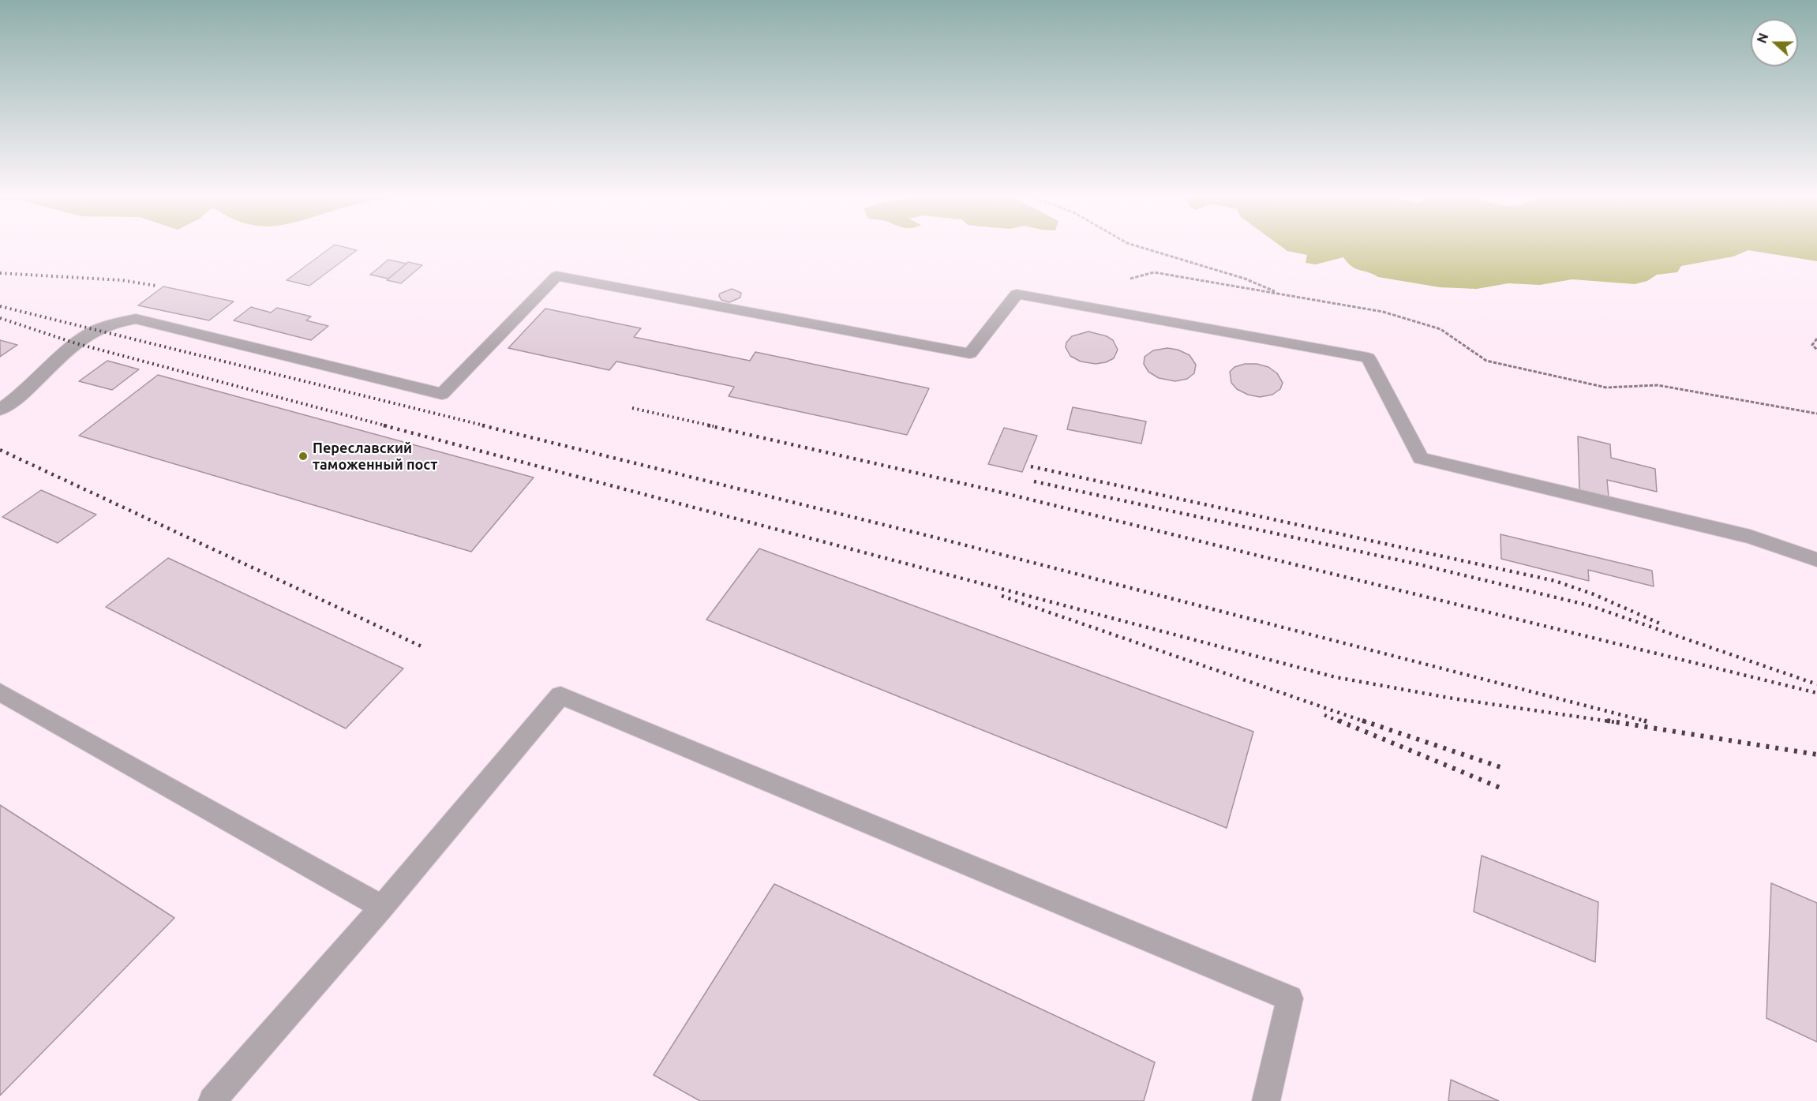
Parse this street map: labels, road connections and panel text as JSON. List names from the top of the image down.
{
  "places": ["Переславский таможенный пост"],
  "north": "left"
}
